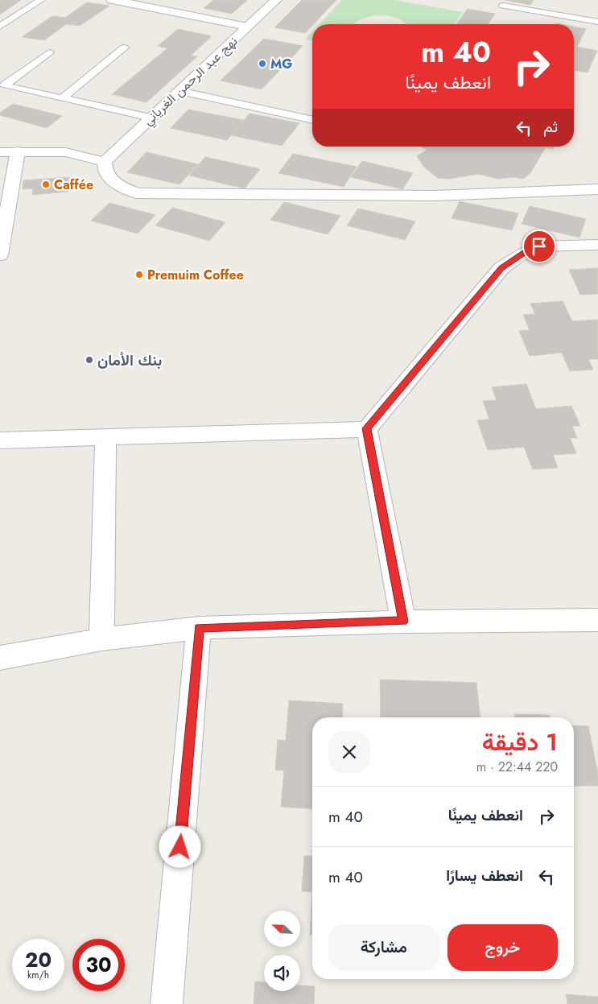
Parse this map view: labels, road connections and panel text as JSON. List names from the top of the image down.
{
  "streets": {
    "street": ["نهج عبد الرحمن الغرياني"]
  },
  "places": [
    "MG",
    "Caffée",
    "Premuim Coffee",
    "بنك الأمان"
  ],
  "north": "top left",
  "page": {
    "turn": ["40 m", "انعطف يمينًا"],
    "then": "ثم",
    "heading": ["1 دقيقة", "220 m · 22:44"],
    "list": [
      {
        "name": "انعطف يمينًا",
        "value": "40 m"
      },
      {
        "name": "انعطف يسارًا",
        "value": "40 m"
      }
    ],
    "buttons": ["خروج", "مشاركة"],
    "speed": "20 km/h",
    "limit": "30"
  }
}
